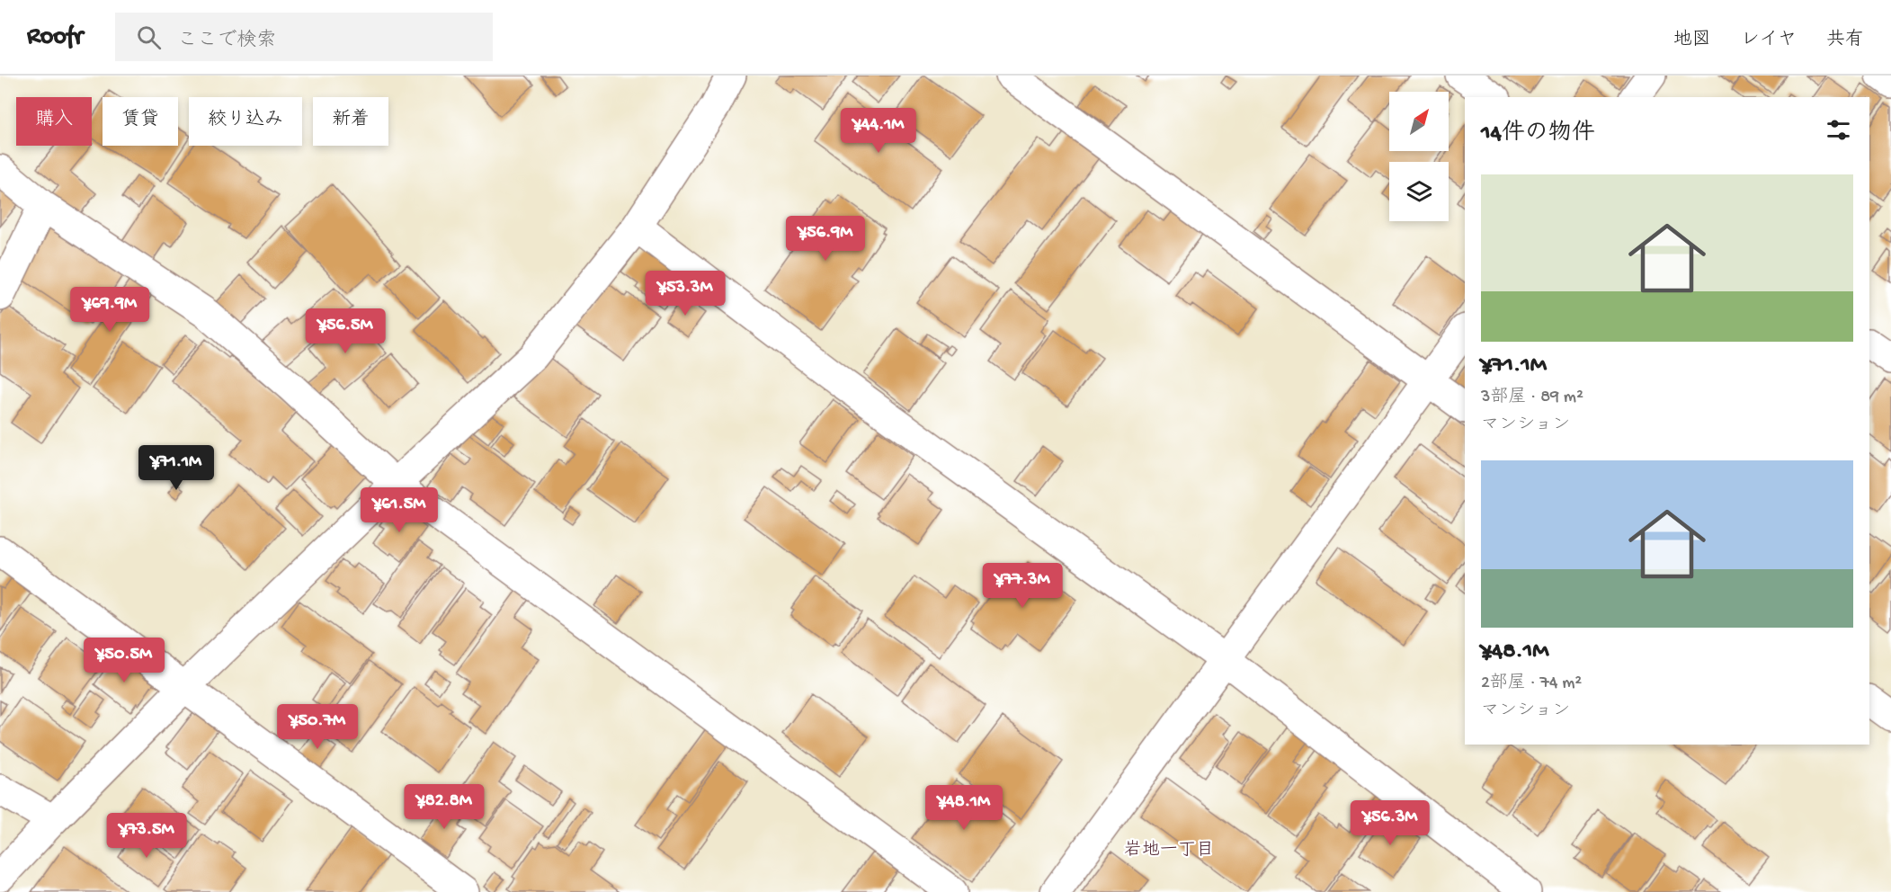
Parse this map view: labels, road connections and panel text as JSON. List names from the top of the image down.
{
  "districts": ["岩地一丁目"],
  "north": "top right",
  "page": {
    "header": "Roofr",
    "search": "ここで検索",
    "nav": ["地図", "レイヤ", "共有"],
    "chip": [
      "購入",
      "賃貸",
      "絞り込み",
      "新着"
    ],
    "heading": "14件の物件",
    "price": [
      "¥44.1M",
      "¥56.9M",
      "¥53.3M",
      "¥69.9M",
      "¥56.5M",
      "¥71.1M",
      "¥61.5M",
      "¥77.3M",
      "¥50.5M",
      "¥50.7M",
      "¥82.8M",
      "¥48.1M",
      "¥56.3M",
      "¥73.5M"
    ],
    "list": [
      {
        "name": "¥71.1M",
        "note": "3部屋 · 89 m² · マンション"
      },
      {
        "name": "¥48.1M",
        "note": "2部屋 · 74 m² · マンション"
      }
    ]
  }
}
